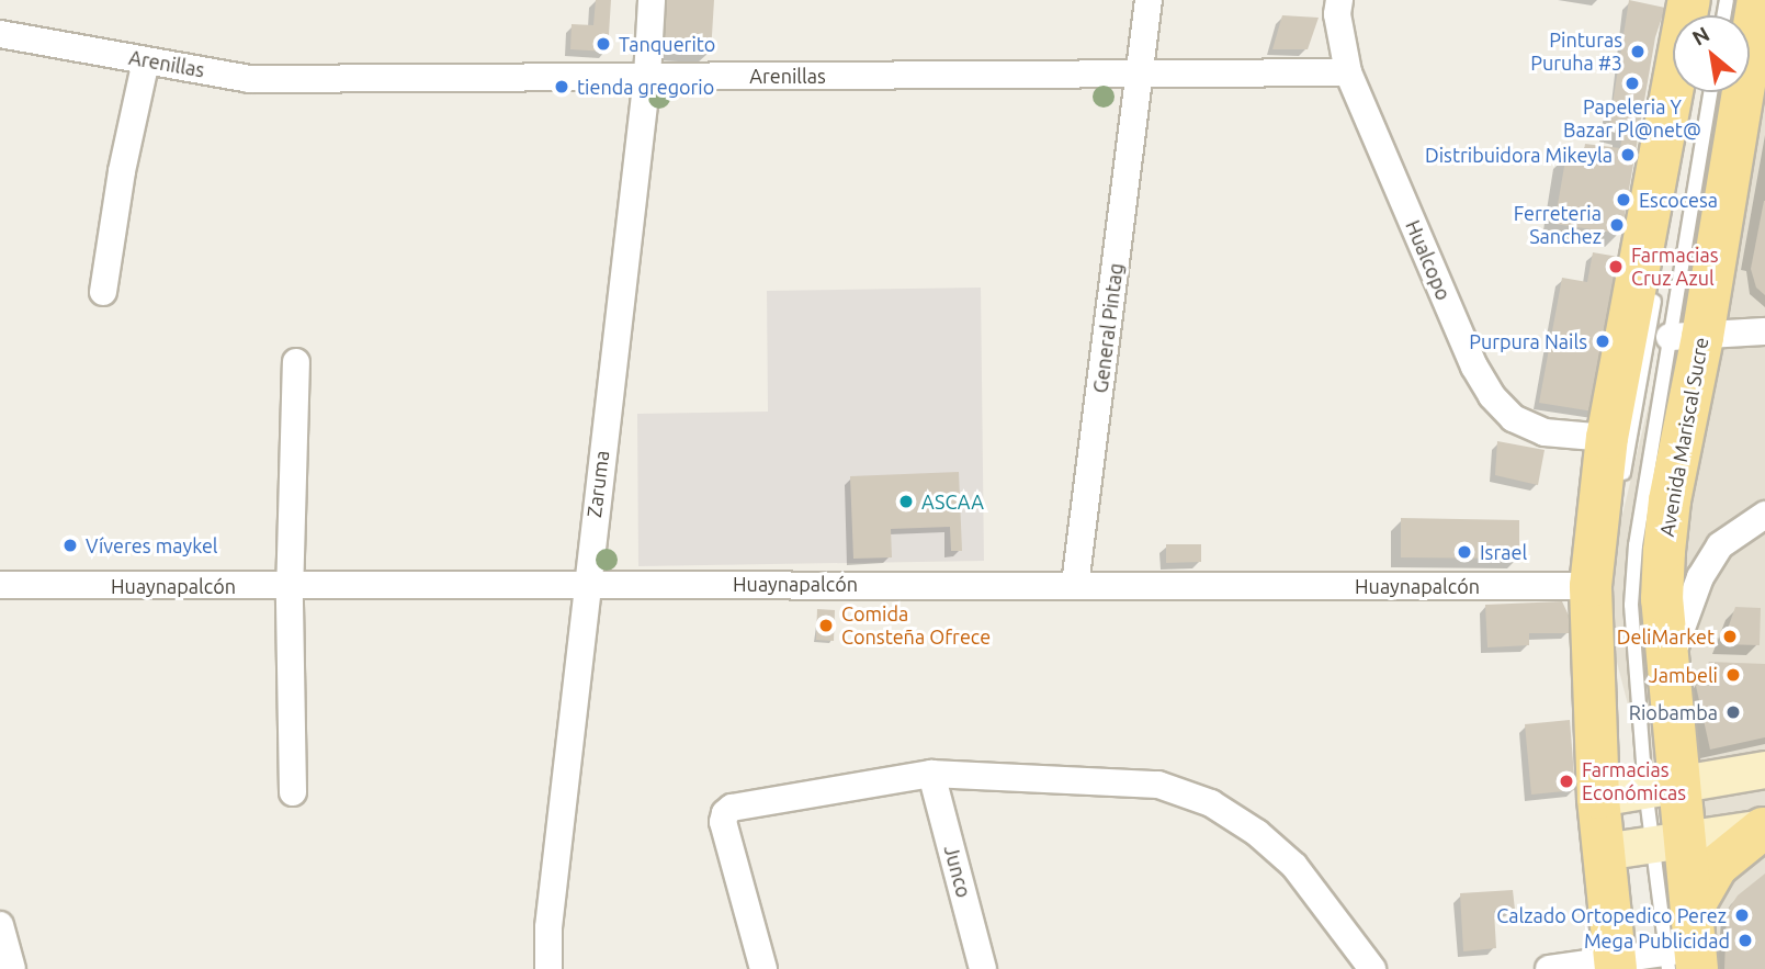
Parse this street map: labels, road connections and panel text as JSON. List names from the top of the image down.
{
  "streets": {
    "main road": ["Avenida Mariscal Sucre"],
    "street": [
      "Arenillas",
      "Hualcopo",
      "General Pintag",
      "Zaruma",
      "Huaynapalcón",
      "Junco"
    ]
  },
  "crossings": [
    ["Arenillas", "Hualcopo"],
    ["Arenillas", "General Pintag"],
    ["Arenillas", "Zaruma"],
    ["Hualcopo", "Avenida Mariscal Sucre"],
    ["General Pintag", "Huaynapalcón"],
    ["Avenida Mariscal Sucre", "Huaynapalcón"],
    ["Zaruma", "Huaynapalcón"]
  ],
  "places": [
    "Tanquerito",
    "Pinturas Puruha #3",
    "Papeleria Y Bazar Pl@net@",
    "tienda gregorio",
    "Distribuidora Mikeyla",
    "Escocesa",
    "Ferreteria Sanchez",
    "Farmacias Cruz Azul",
    "Purpura Nails",
    "ASCAA",
    "Víveres maykel",
    "Israel",
    "Comida Consteña Ofrece",
    "DeliMarket",
    "Jambeli",
    "Riobamba",
    "Farmacias Económicas",
    "Calzado Ortopedico Perez",
    "Mega Publicidad"
  ],
  "north": "top left"
}
